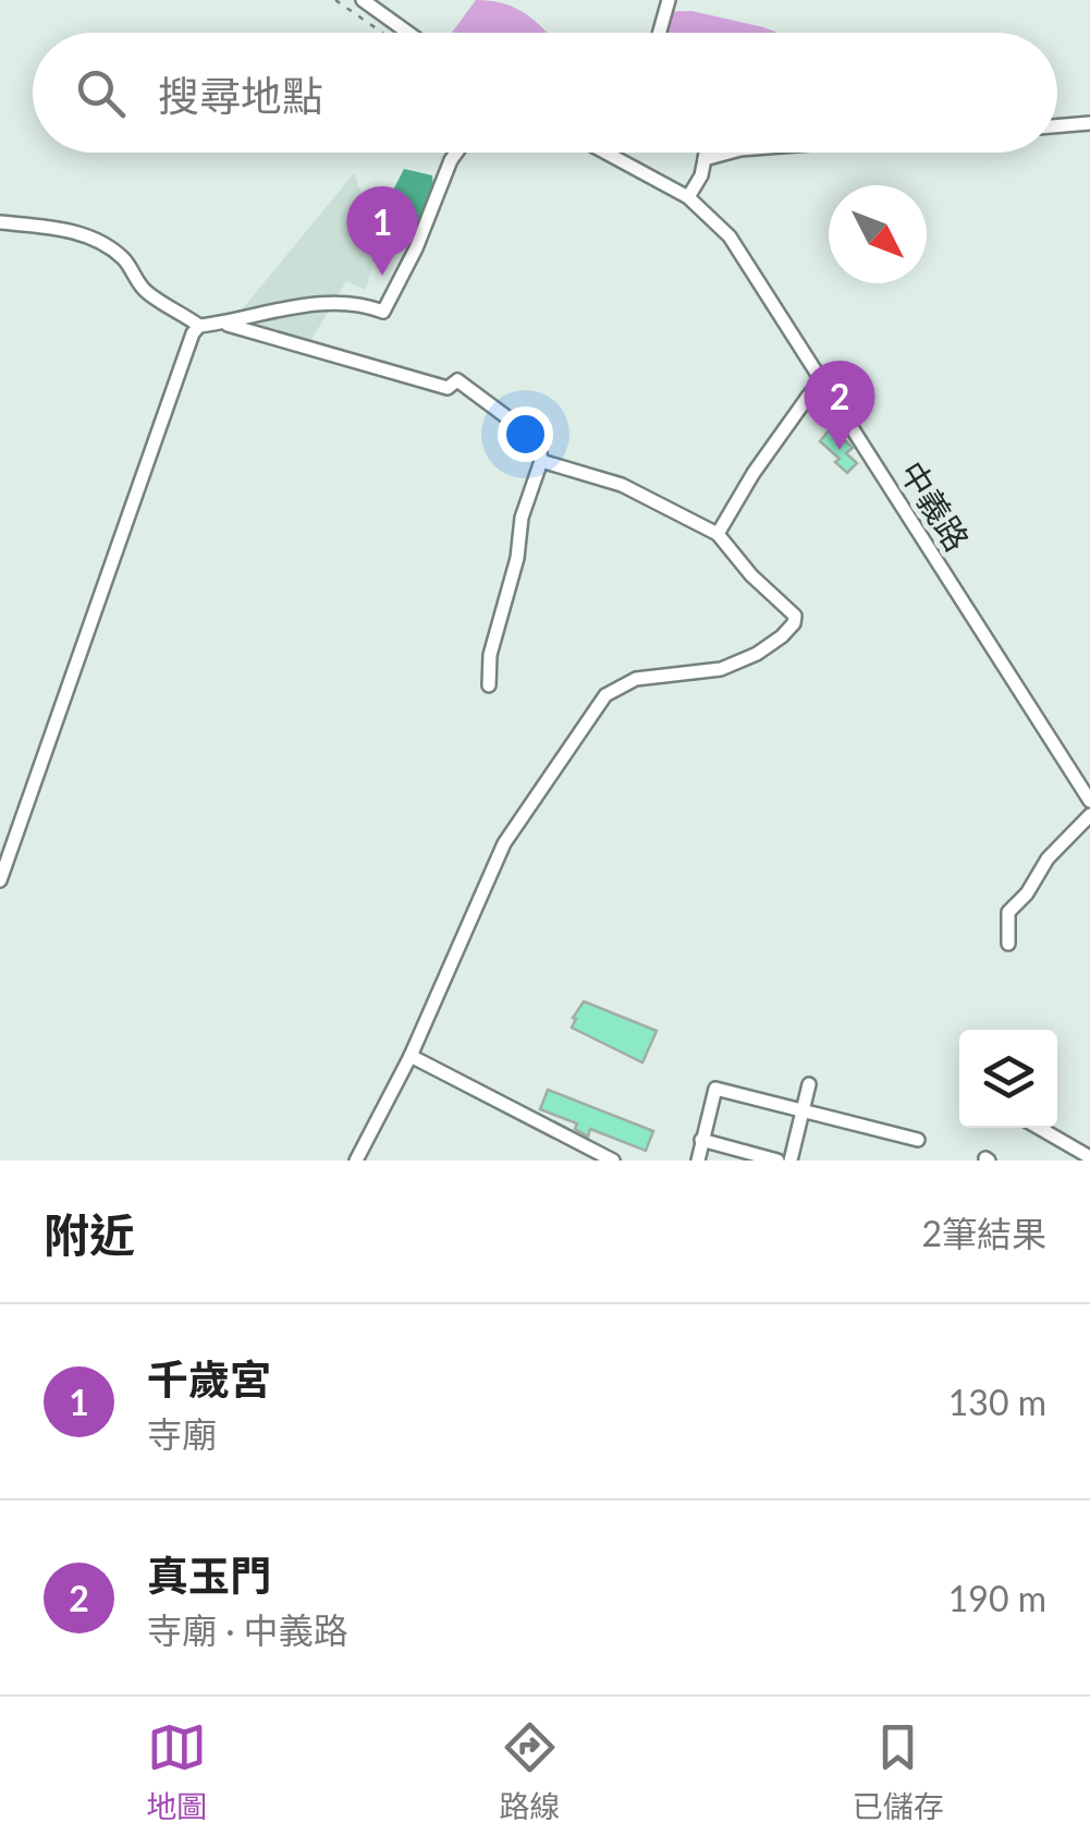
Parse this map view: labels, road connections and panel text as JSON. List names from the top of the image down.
{
  "streets": {
    "street": ["中義路"]
  },
  "north": "bottom right",
  "page": {
    "search": "搜尋地點",
    "pins": ["1", "2"],
    "heading": ["附近", "2筆結果"],
    "list": [
      {
        "mark": "1",
        "name": "千歲宮",
        "note": "寺廟",
        "value": "130 m"
      },
      {
        "mark": "2",
        "name": "真玉門",
        "note": "寺廟 · 中義路",
        "value": "190 m"
      }
    ],
    "nav": ["地圖", "路線", "已儲存"]
  }
}
